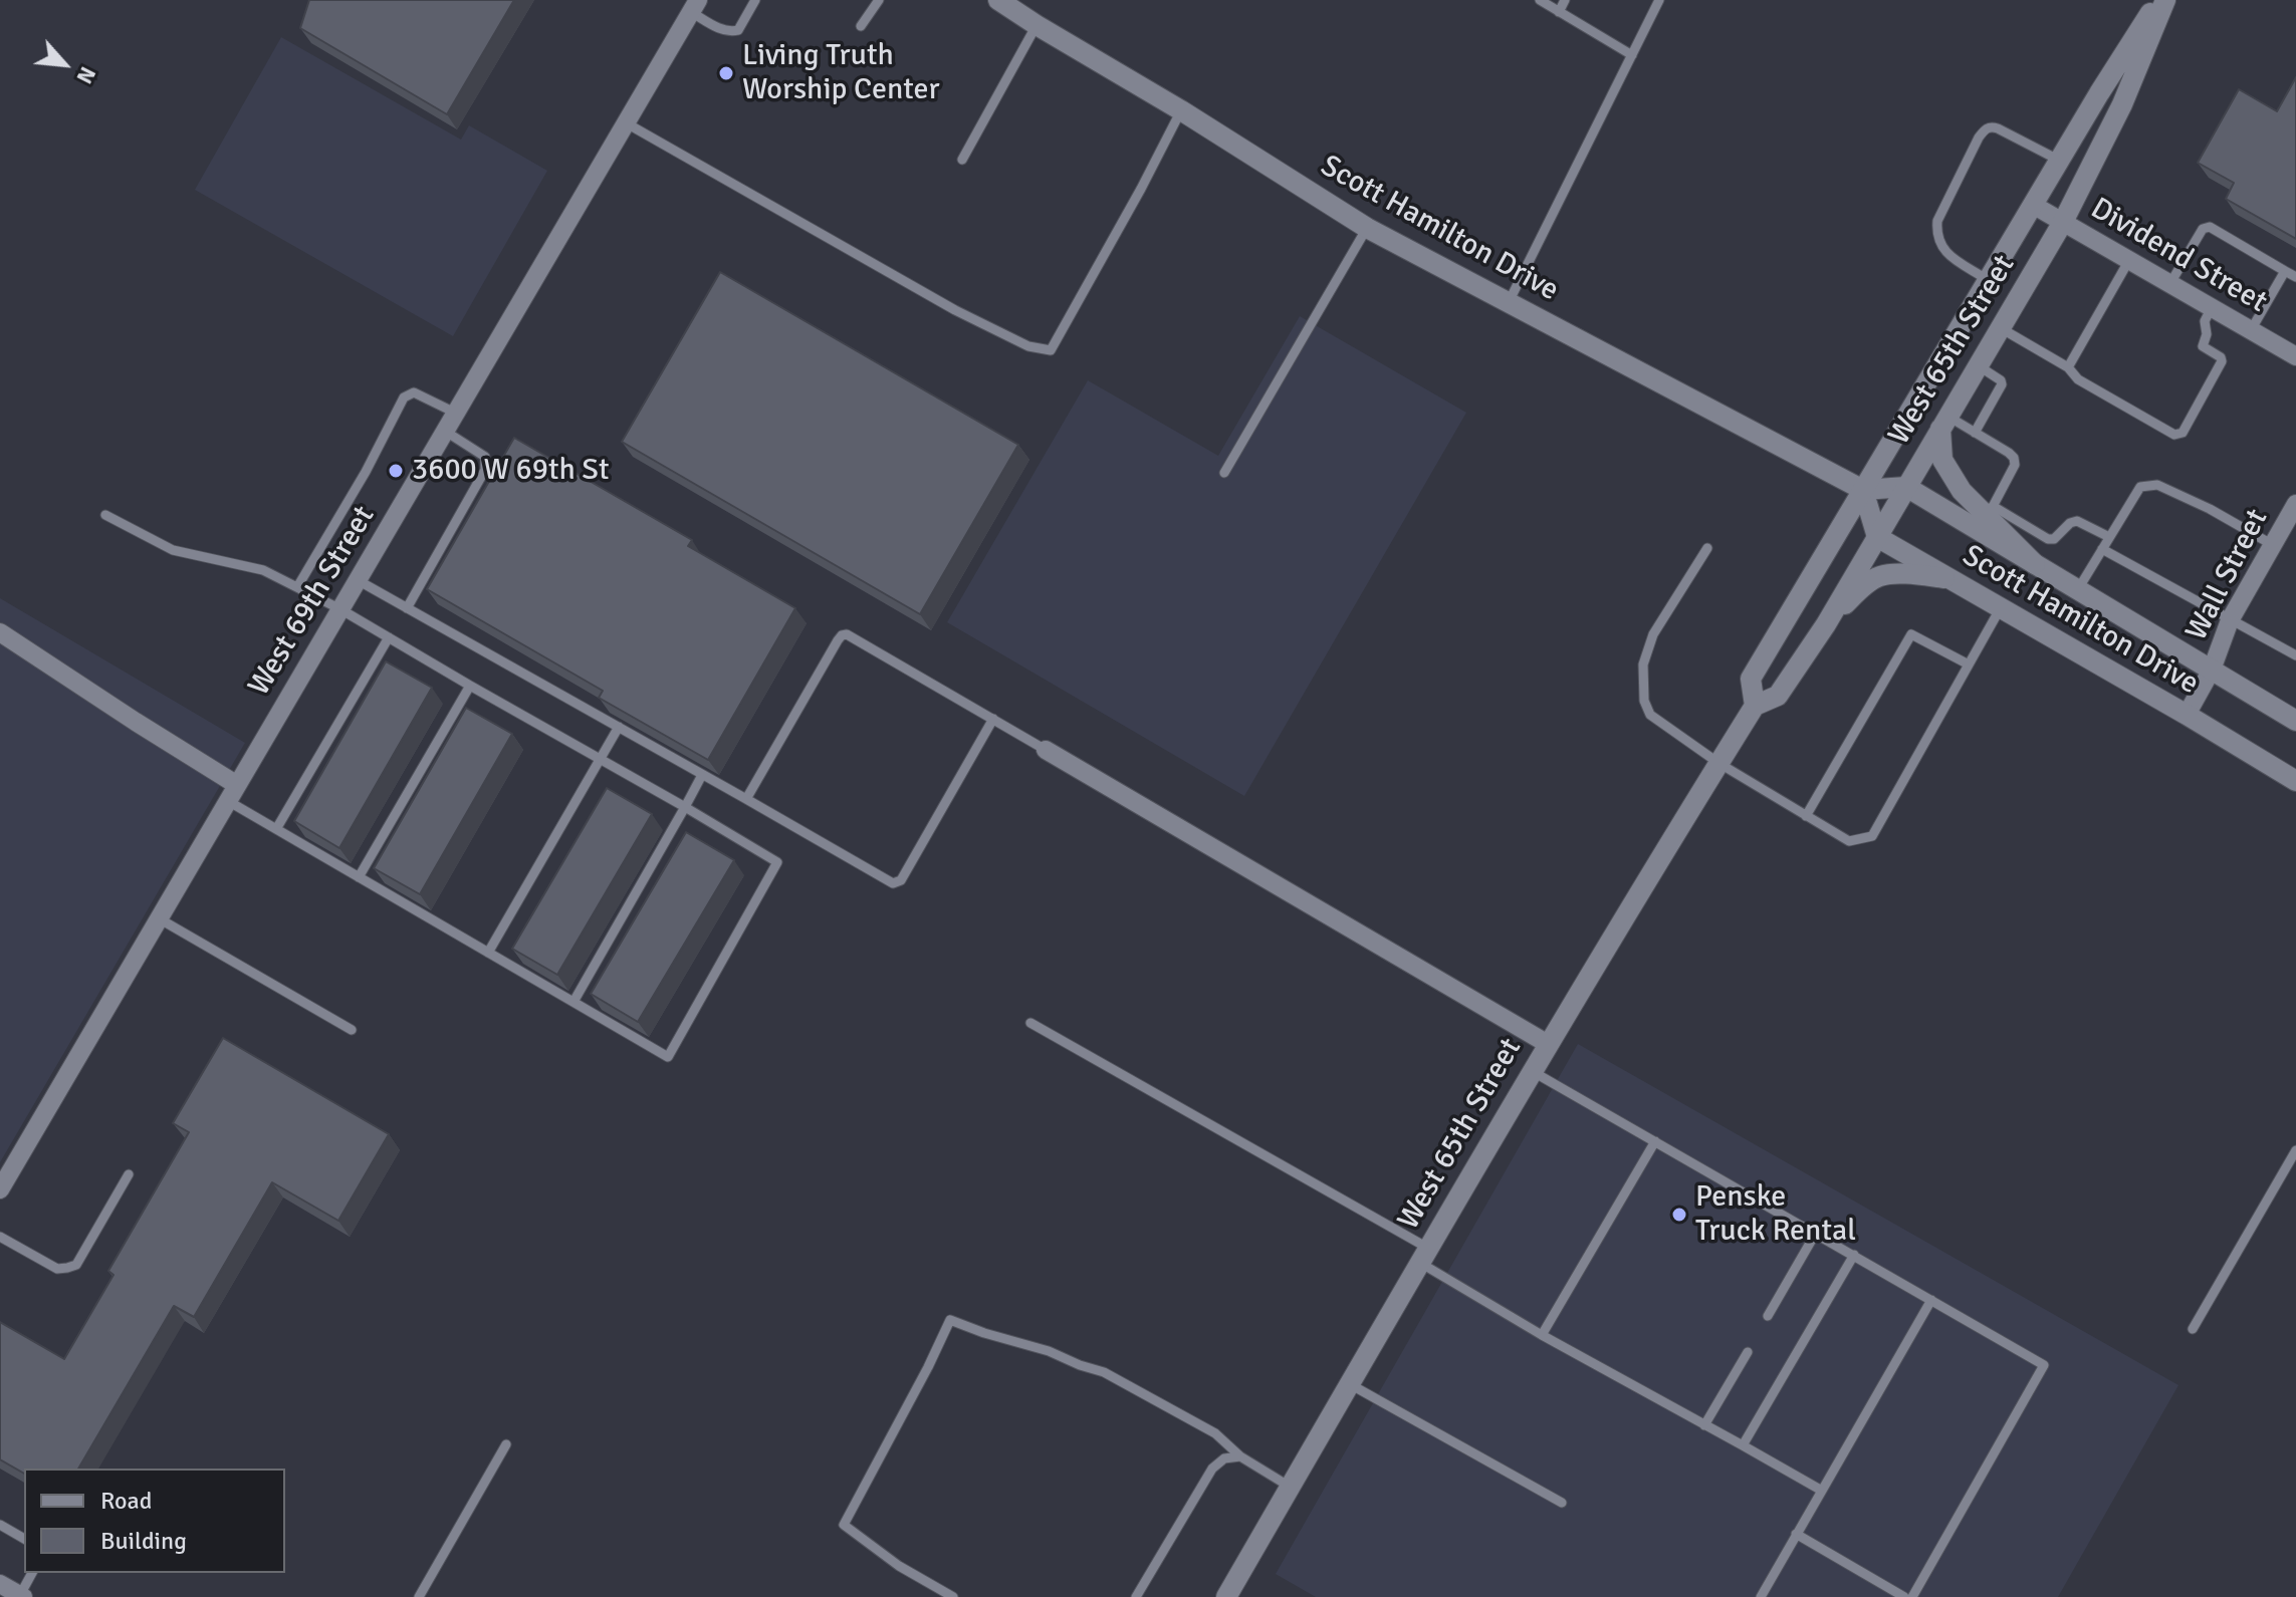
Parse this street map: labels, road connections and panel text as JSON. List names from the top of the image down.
{
  "streets": {
    "main road": ["Scott Hamilton Drive", "West 65th Street"],
    "street": ["Dividend Street", "Wall Street", "West 69th Street"]
  },
  "crossings": [
    ["Scott Hamilton Drive", "West 65th Street"],
    ["Scott Hamilton Drive", "Wall Street"],
    ["Dividend Street", "West 65th Street"]
  ],
  "places": ["Living Truth Worship Center", "3600 W 69th St", "Penske Truck Rental"],
  "legend": ["Road", "Building"],
  "north": "bottom right"
}
